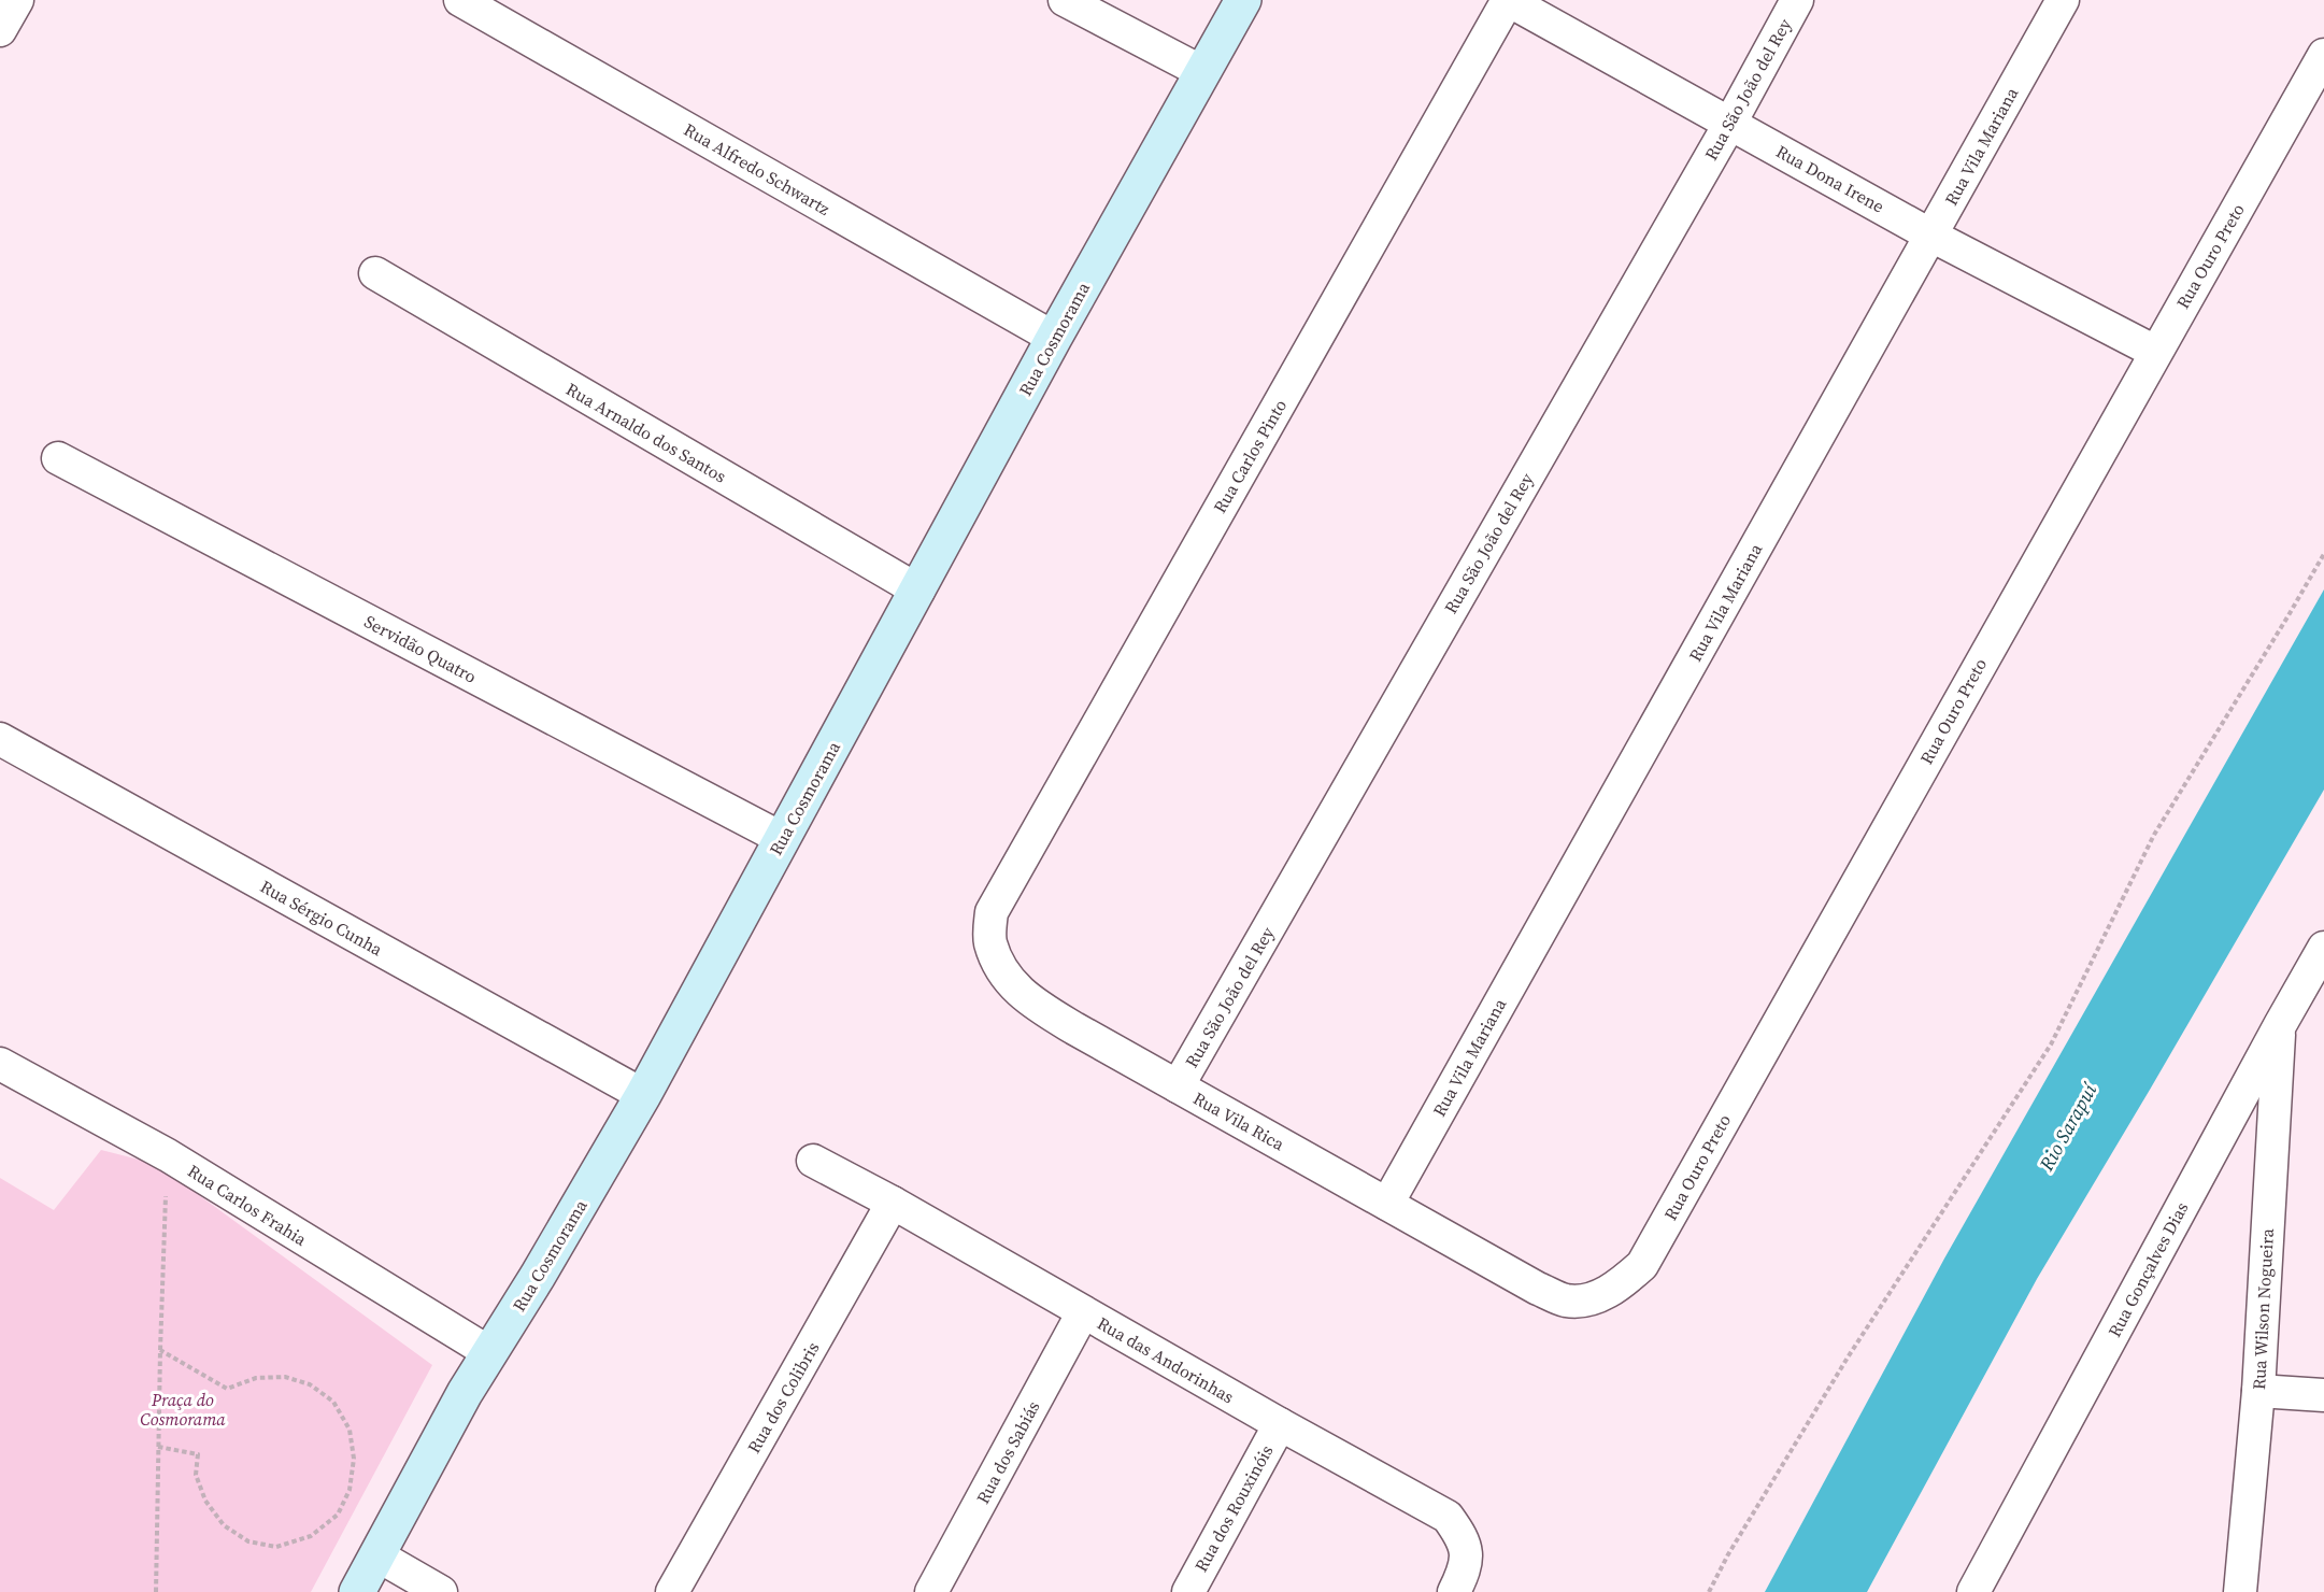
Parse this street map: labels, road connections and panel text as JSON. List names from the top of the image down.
{
  "streets": {
    "main road": ["Rua Cosmorama"],
    "street": [
      "Rua São João del Rey",
      "Rua Vila Mariana",
      "Rua Alfredo Schwartz",
      "Rua Dona Irene",
      "Rua Ouro Preto",
      "Rua Arnaldo dos Santos",
      "Rua Carlos Pinto",
      "Servidão Quatro",
      "Rua Sérgio Cunha",
      "Rua Vila Rica",
      "Rua Carlos Frahia",
      "Rua Gonçalves Dias",
      "Rua Wilson Nogueira",
      "Rua das Andorinhas",
      "Rua dos Colibris",
      "Rua dos Sabiás",
      "Rua dos Rouxinóis"
    ]
  },
  "crossings": [
    ["Rua São João del Rey", "Rua Dona Irene"],
    ["Rua São João del Rey", "Rua Vila Rica"],
    ["Rua Vila Mariana", "Rua Dona Irene"],
    ["Rua Vila Mariana", "Rua Vila Rica"],
    ["Rua Alfredo Schwartz", "Rua Cosmorama"],
    ["Rua Dona Irene", "Rua Ouro Preto"],
    ["Rua Dona Irene", "Rua Carlos Pinto"],
    ["Rua Ouro Preto", "Rua Vila Rica"],
    ["Rua Cosmorama", "Rua Arnaldo dos Santos"],
    ["Rua Cosmorama", "Servidão Quatro"],
    ["Rua Cosmorama", "Rua Sérgio Cunha"],
    ["Rua Cosmorama", "Rua Carlos Frahia"],
    ["Rua Carlos Pinto", "Rua Vila Rica"],
    ["Rua Gonçalves Dias", "Rua Wilson Nogueira"],
    ["Rua das Andorinhas", "Rua dos Colibris"],
    ["Rua das Andorinhas", "Rua dos Sabiás"],
    ["Rua das Andorinhas", "Rua dos Rouxinóis"]
  ],
  "water": ["Rio Sarapuí"],
  "parks": ["Praça do Cosmorama"]
}
